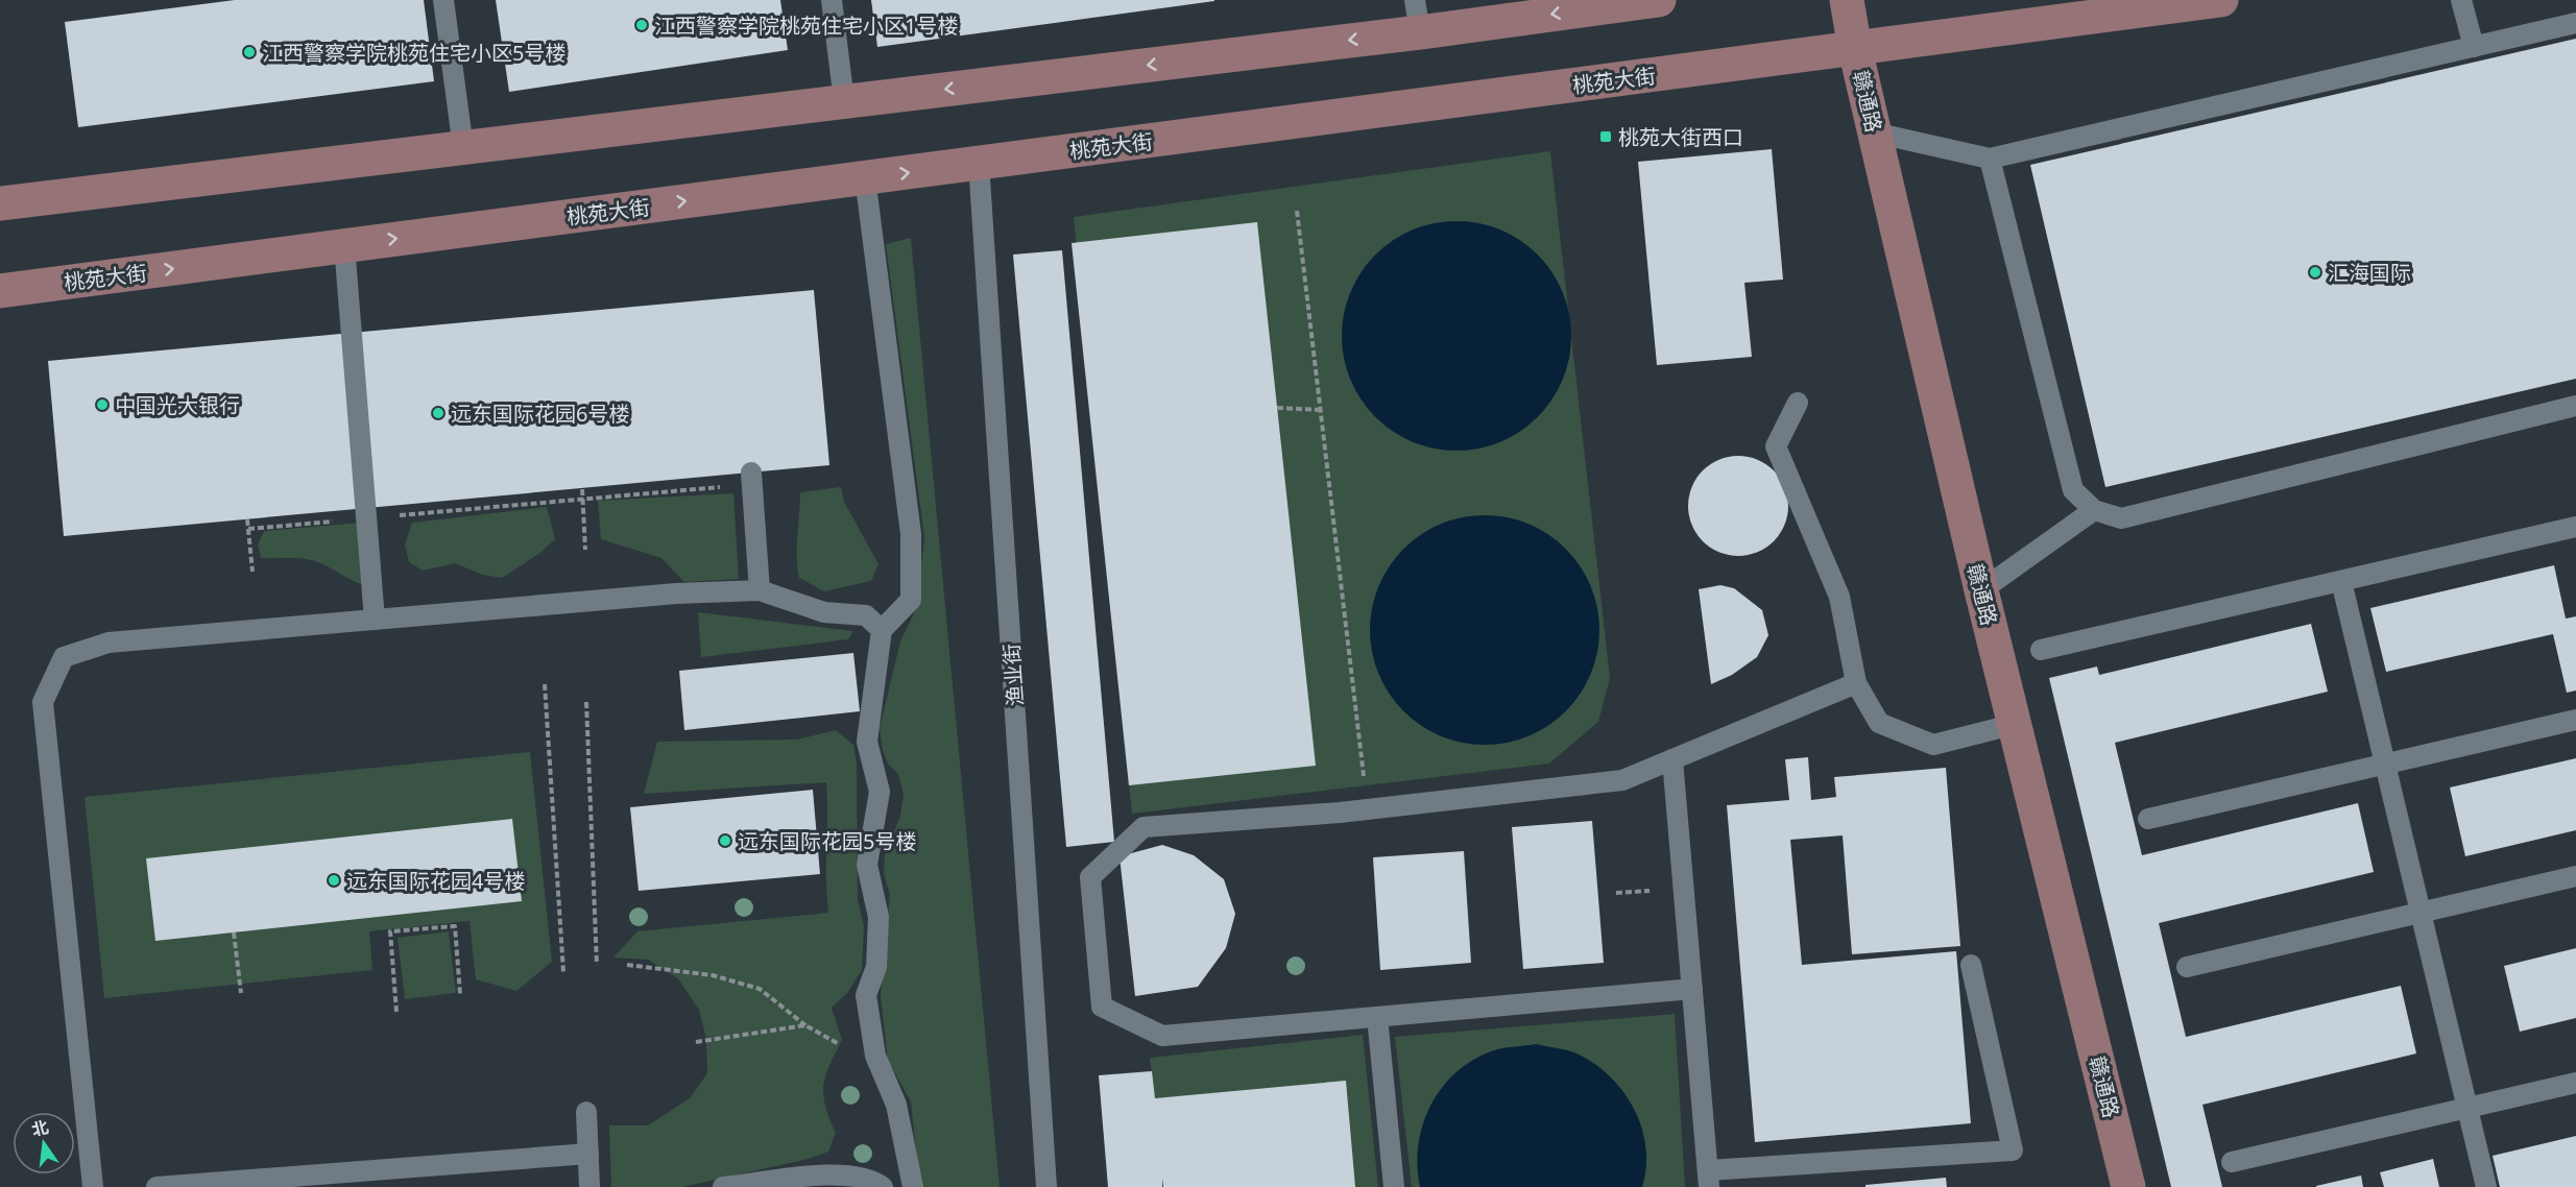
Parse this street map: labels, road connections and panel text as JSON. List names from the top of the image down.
{
  "streets": {
    "main road": ["桃苑大街", "赣通路"],
    "lane": ["渔业街"]
  },
  "crossings": [
    ["桃苑大街", "赣通路"],
    ["桃苑大街", "渔业街"]
  ],
  "places": {
    "other": [
      "江西警察学院桃苑住宅小区1号楼",
      "江西警察学院桃苑住宅小区5号楼",
      "汇海国际",
      "中国光大银行",
      "远东国际花园6号楼",
      "远东国际花园5号楼",
      "远东国际花园4号楼"
    ],
    "transit": ["桃苑大街西口"]
  },
  "north": "top"
}
